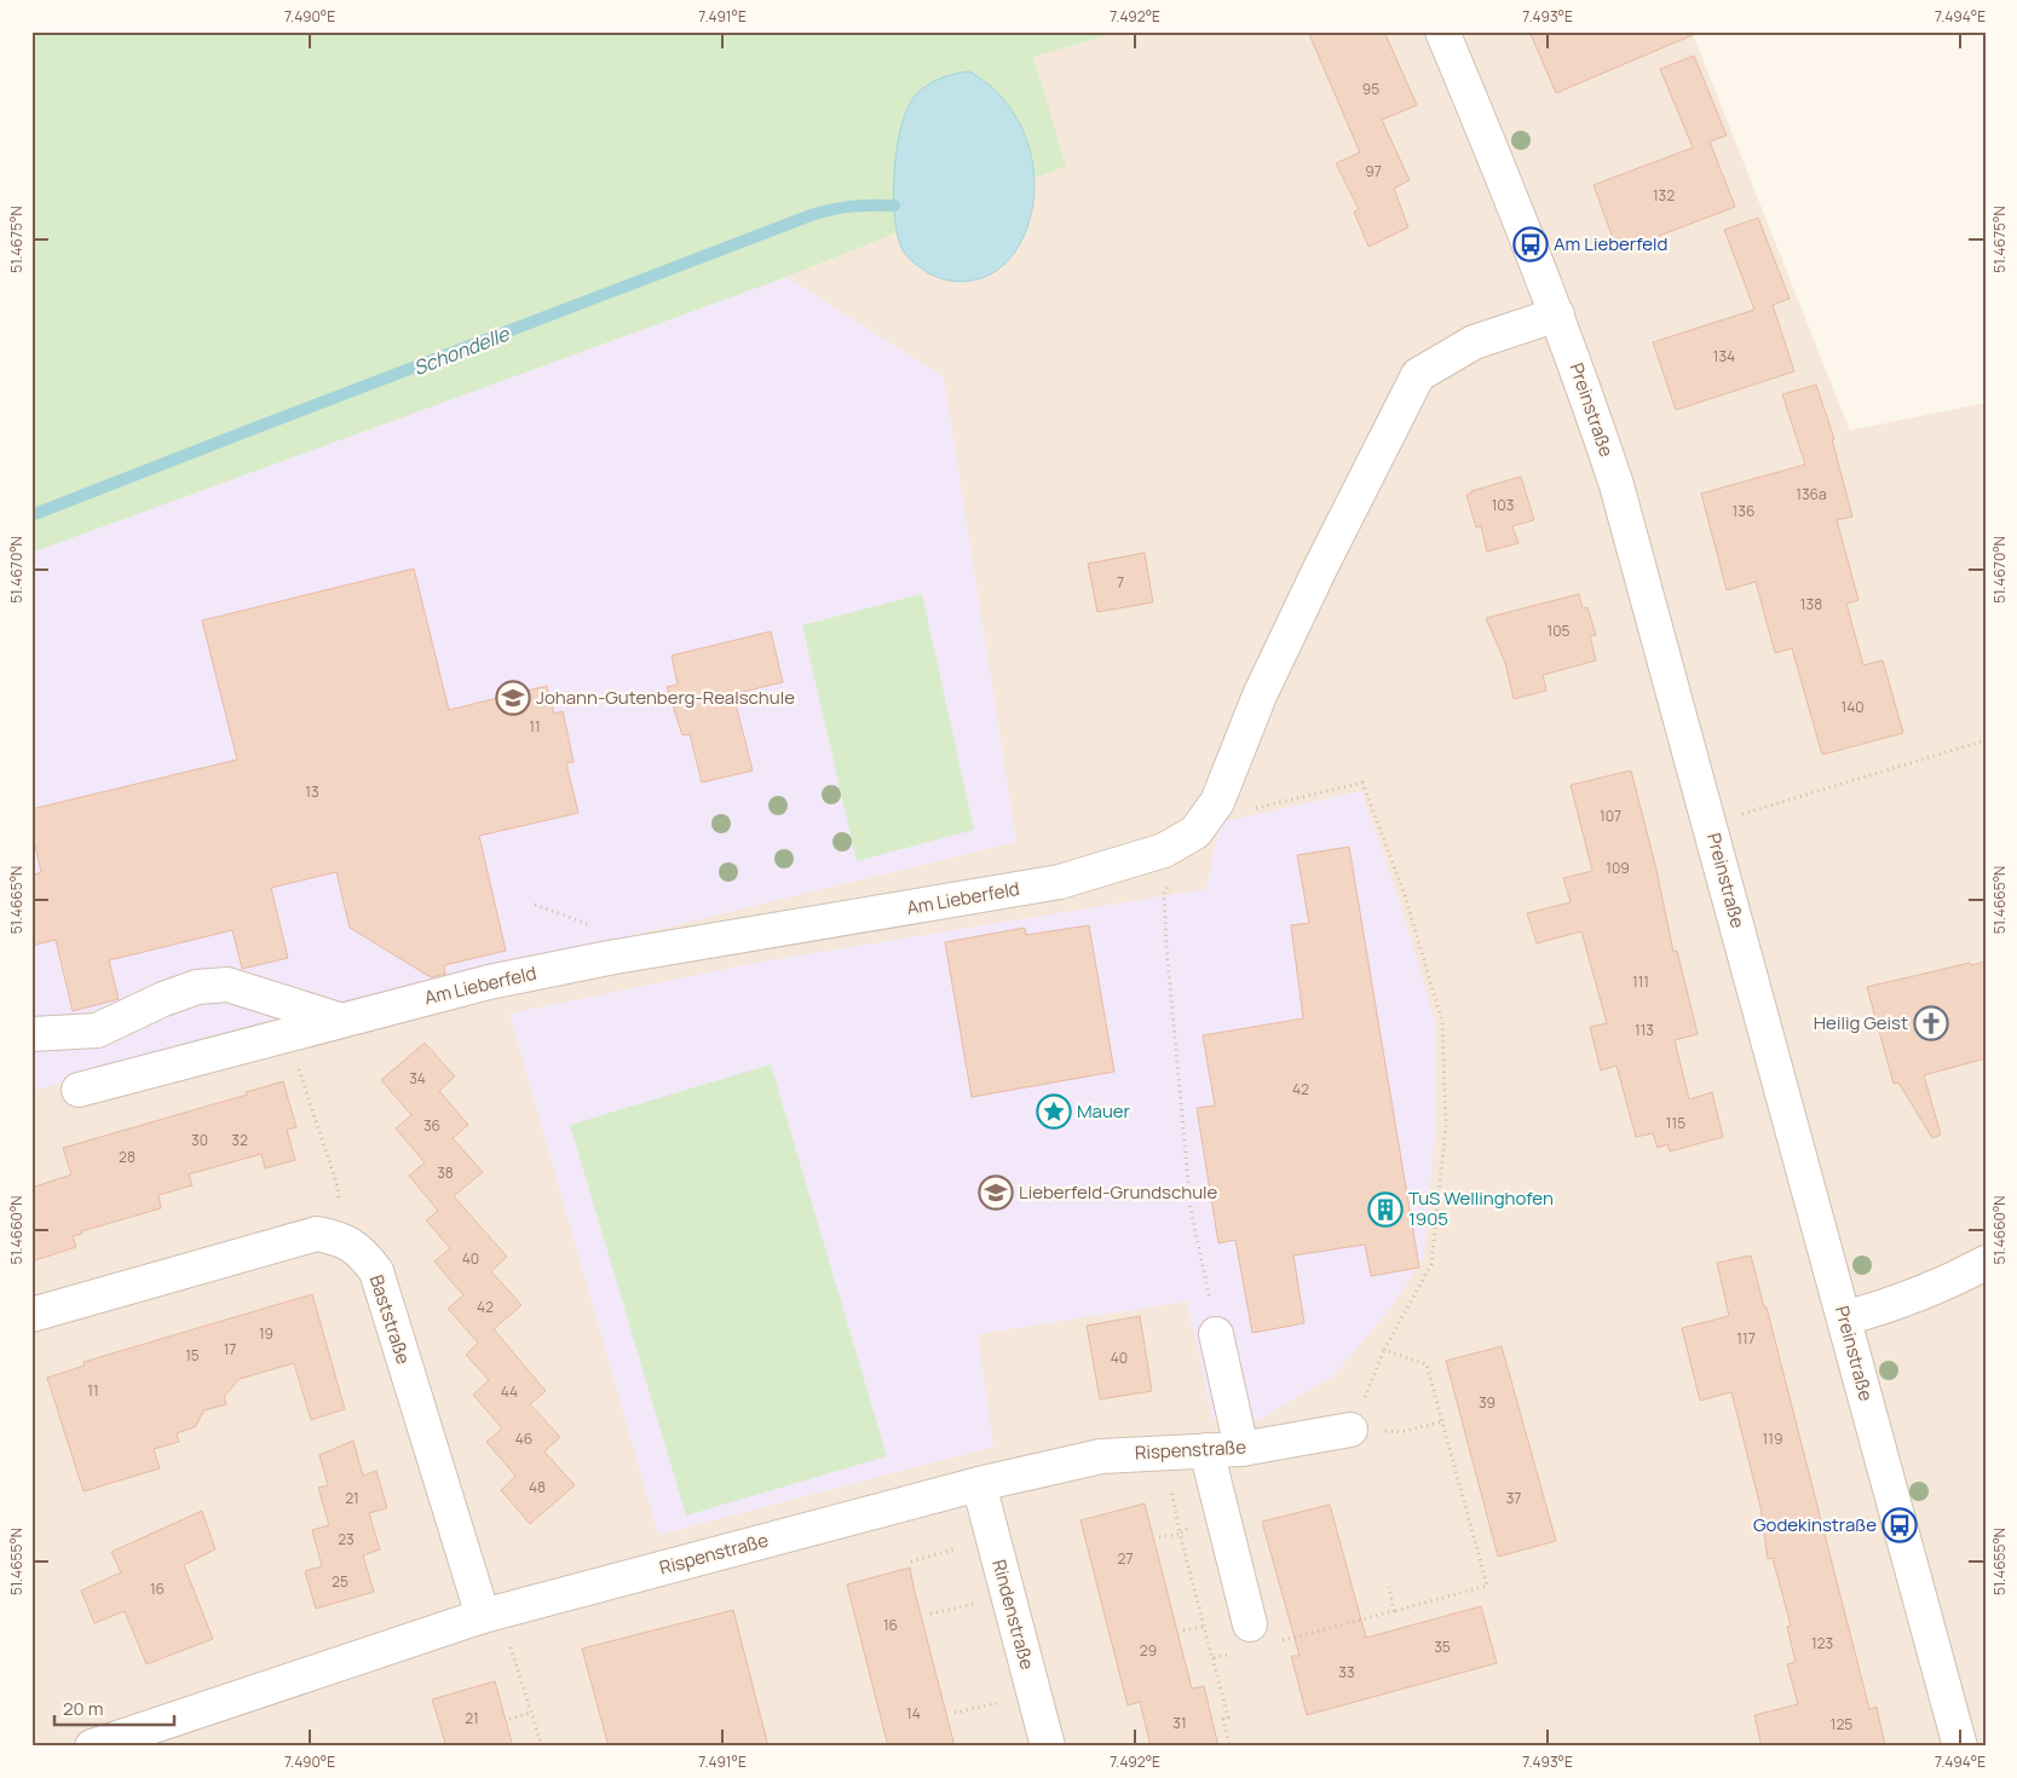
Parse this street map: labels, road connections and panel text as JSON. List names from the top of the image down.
{
  "streets": {
    "street": [
      "Preinstraße",
      "Am Lieberfeld",
      "Baststraße",
      "Rispenstraße",
      "Rindenstraße"
    ]
  },
  "crossings": [
    ["Preinstraße", "Am Lieberfeld"],
    ["Baststraße", "Rispenstraße"],
    ["Rispenstraße", "Rindenstraße"]
  ],
  "water": ["Schondelle"],
  "places": {
    "bus stop": ["Am Lieberfeld", "Godekinstraße"],
    "school or university": ["Johann-Gutenberg-Realschule", "Lieberfeld-Grundschule"],
    "church": ["Heilig Geist"],
    "place": ["Mauer"],
    "building": ["TuS Wellinghofen 1905"]
  },
  "house_numbers": [
    "95",
    "97",
    "132",
    "134",
    "136a",
    "103",
    "136",
    "7",
    "138",
    "105",
    "140",
    "11",
    "13",
    "107",
    "109",
    "111",
    "113",
    "34",
    "42",
    "115",
    "36",
    "30",
    "32",
    "28",
    "38",
    "40",
    "42",
    "19",
    "117",
    "17",
    "15",
    "40",
    "11",
    "44",
    "39",
    "46",
    "119",
    "48",
    "21",
    "37",
    "23",
    "27",
    "25",
    "16",
    "16",
    "123",
    "35",
    "29",
    "33",
    "14",
    "21",
    "31",
    "125"
  ],
  "scale_bar": "20 m",
  "coordinates": [
    "7.490°E",
    "7.491°E",
    "7.492°E",
    "7.493°E",
    "7.494°E",
    "51.4675°N",
    "51.4670°N",
    "51.4665°N",
    "51.4660°N",
    "51.4655°N"
  ]
}
